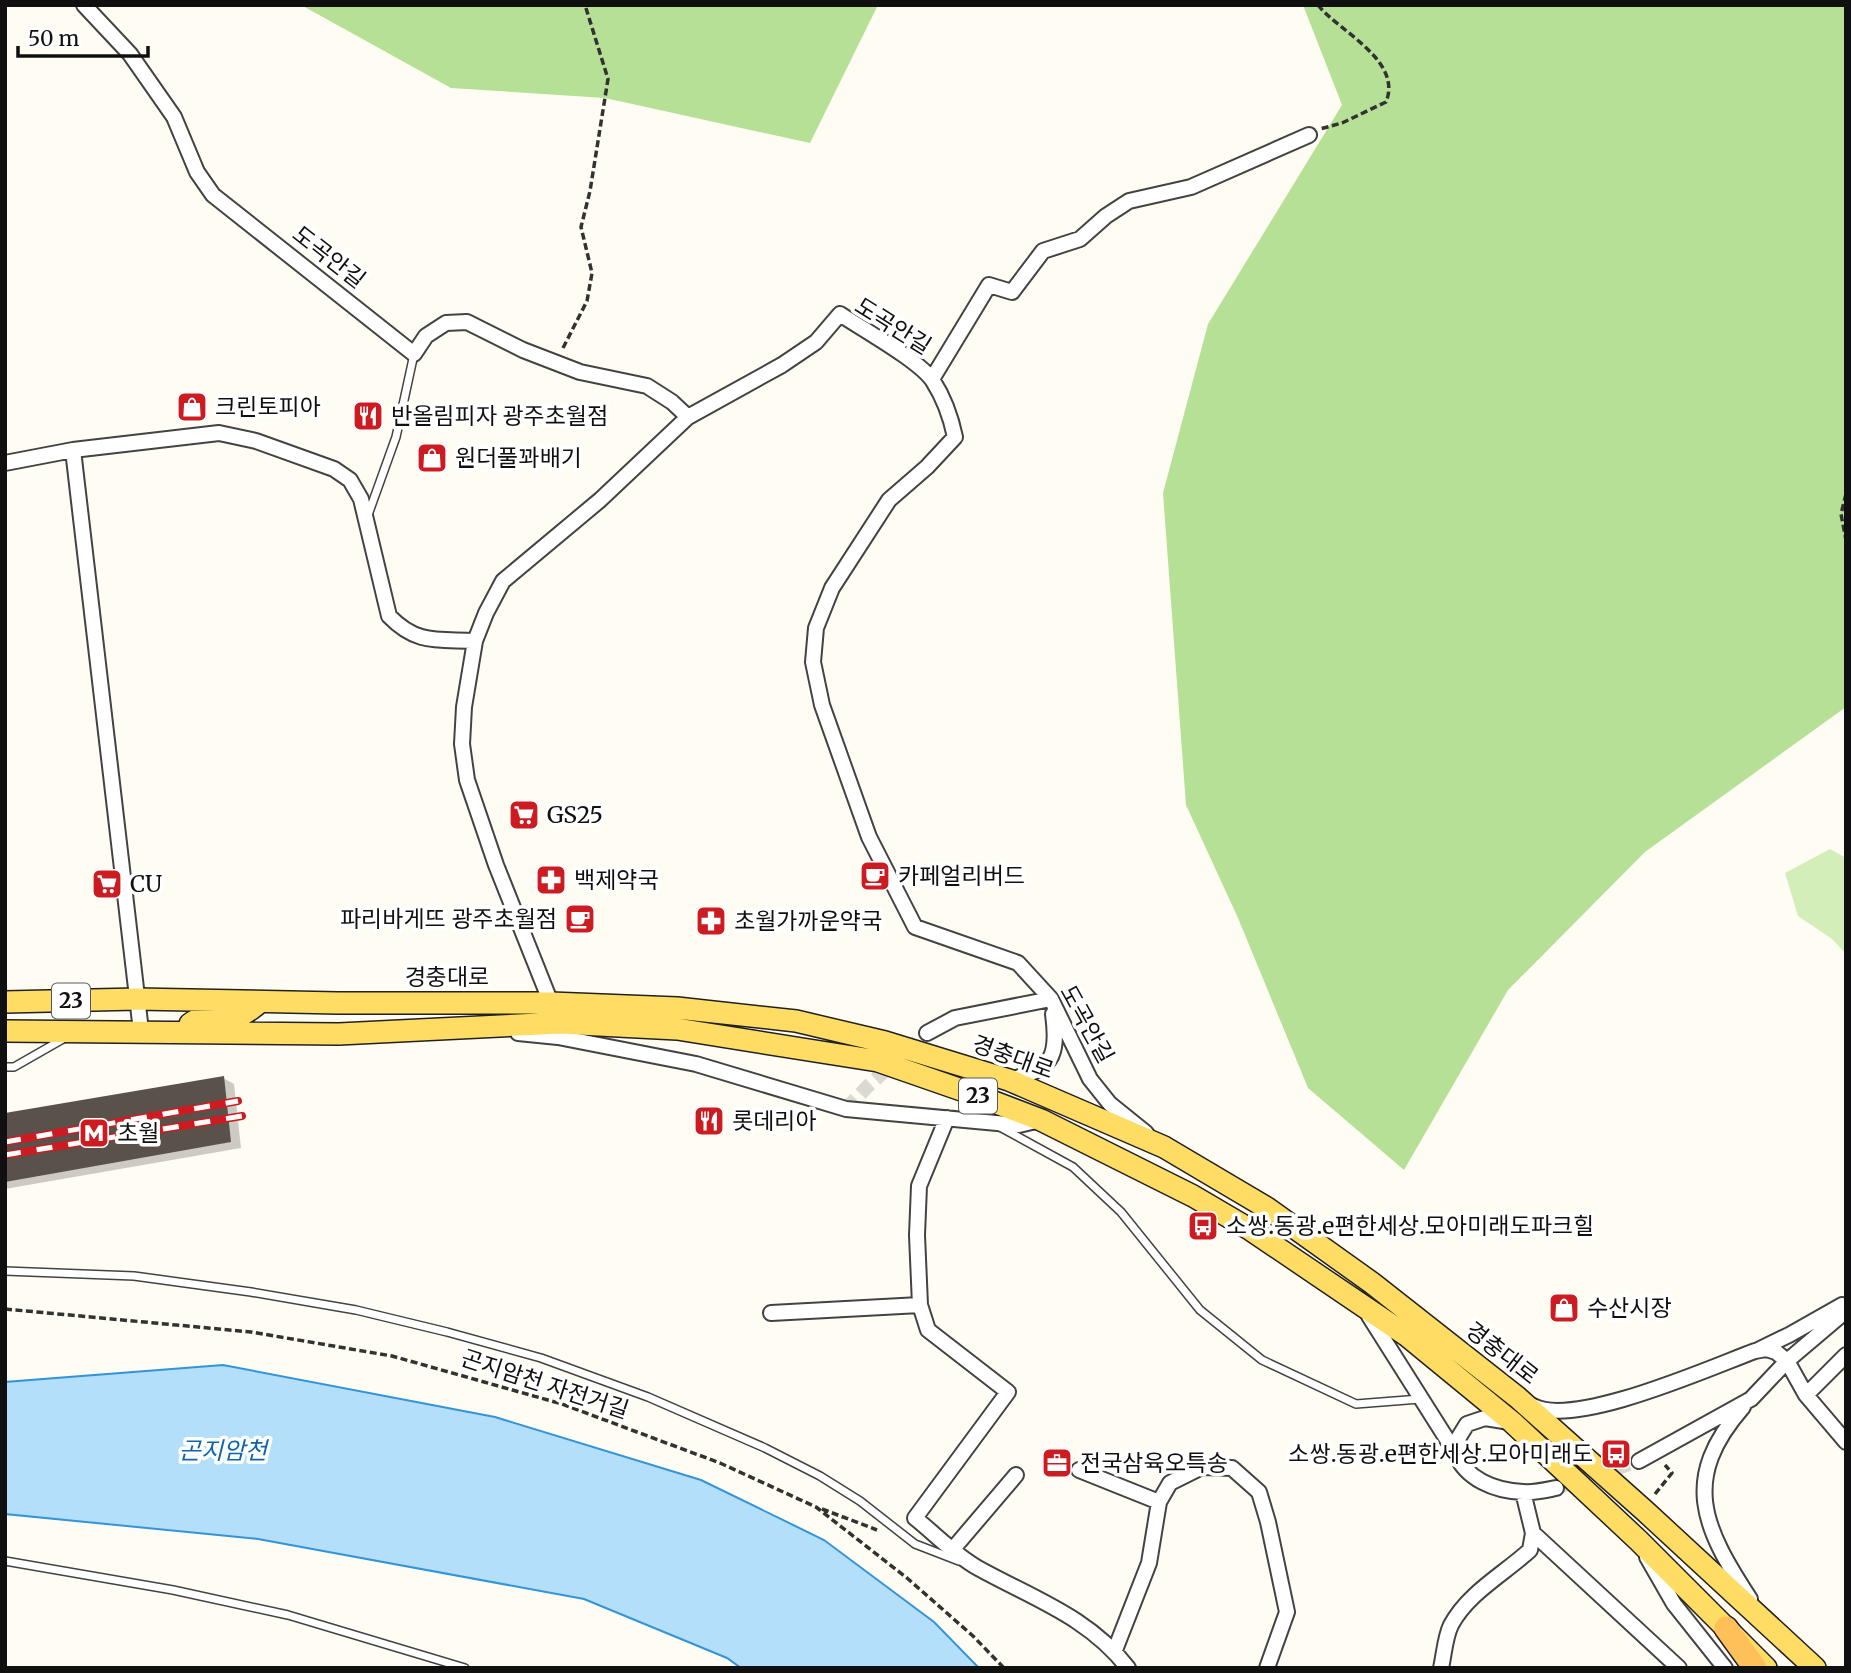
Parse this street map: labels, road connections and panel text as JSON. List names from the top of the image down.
{
  "streets": {
    "main road": ["경충대로", "23"],
    "street": ["도곡안길"],
    "path": ["곤지암천 자전거길"]
  },
  "crossings": [
    ["도곡안길", "경충대로"]
  ],
  "water": ["곤지암천"],
  "places": {
    "shop": ["크린토피아", "원더풀꽈배기", "수산시장"],
    "restaurant": ["반올림피자 광주초월점", "롯데리아"],
    "supermarket": ["GS25", "CU"],
    "cafe": ["카페얼리버드", "파리바게뜨 광주초월점"],
    "pharmacy": ["백제약국", "초월가까운약국"],
    "metro station": ["초월"],
    "bus stop": ["소쌍.동광.e편한세상.모아미래도파크힐", "소쌍.동광.e편한세상.모아미래도"],
    "office": ["전국삼육오특송"]
  },
  "scale_bar": "50 m"
}
